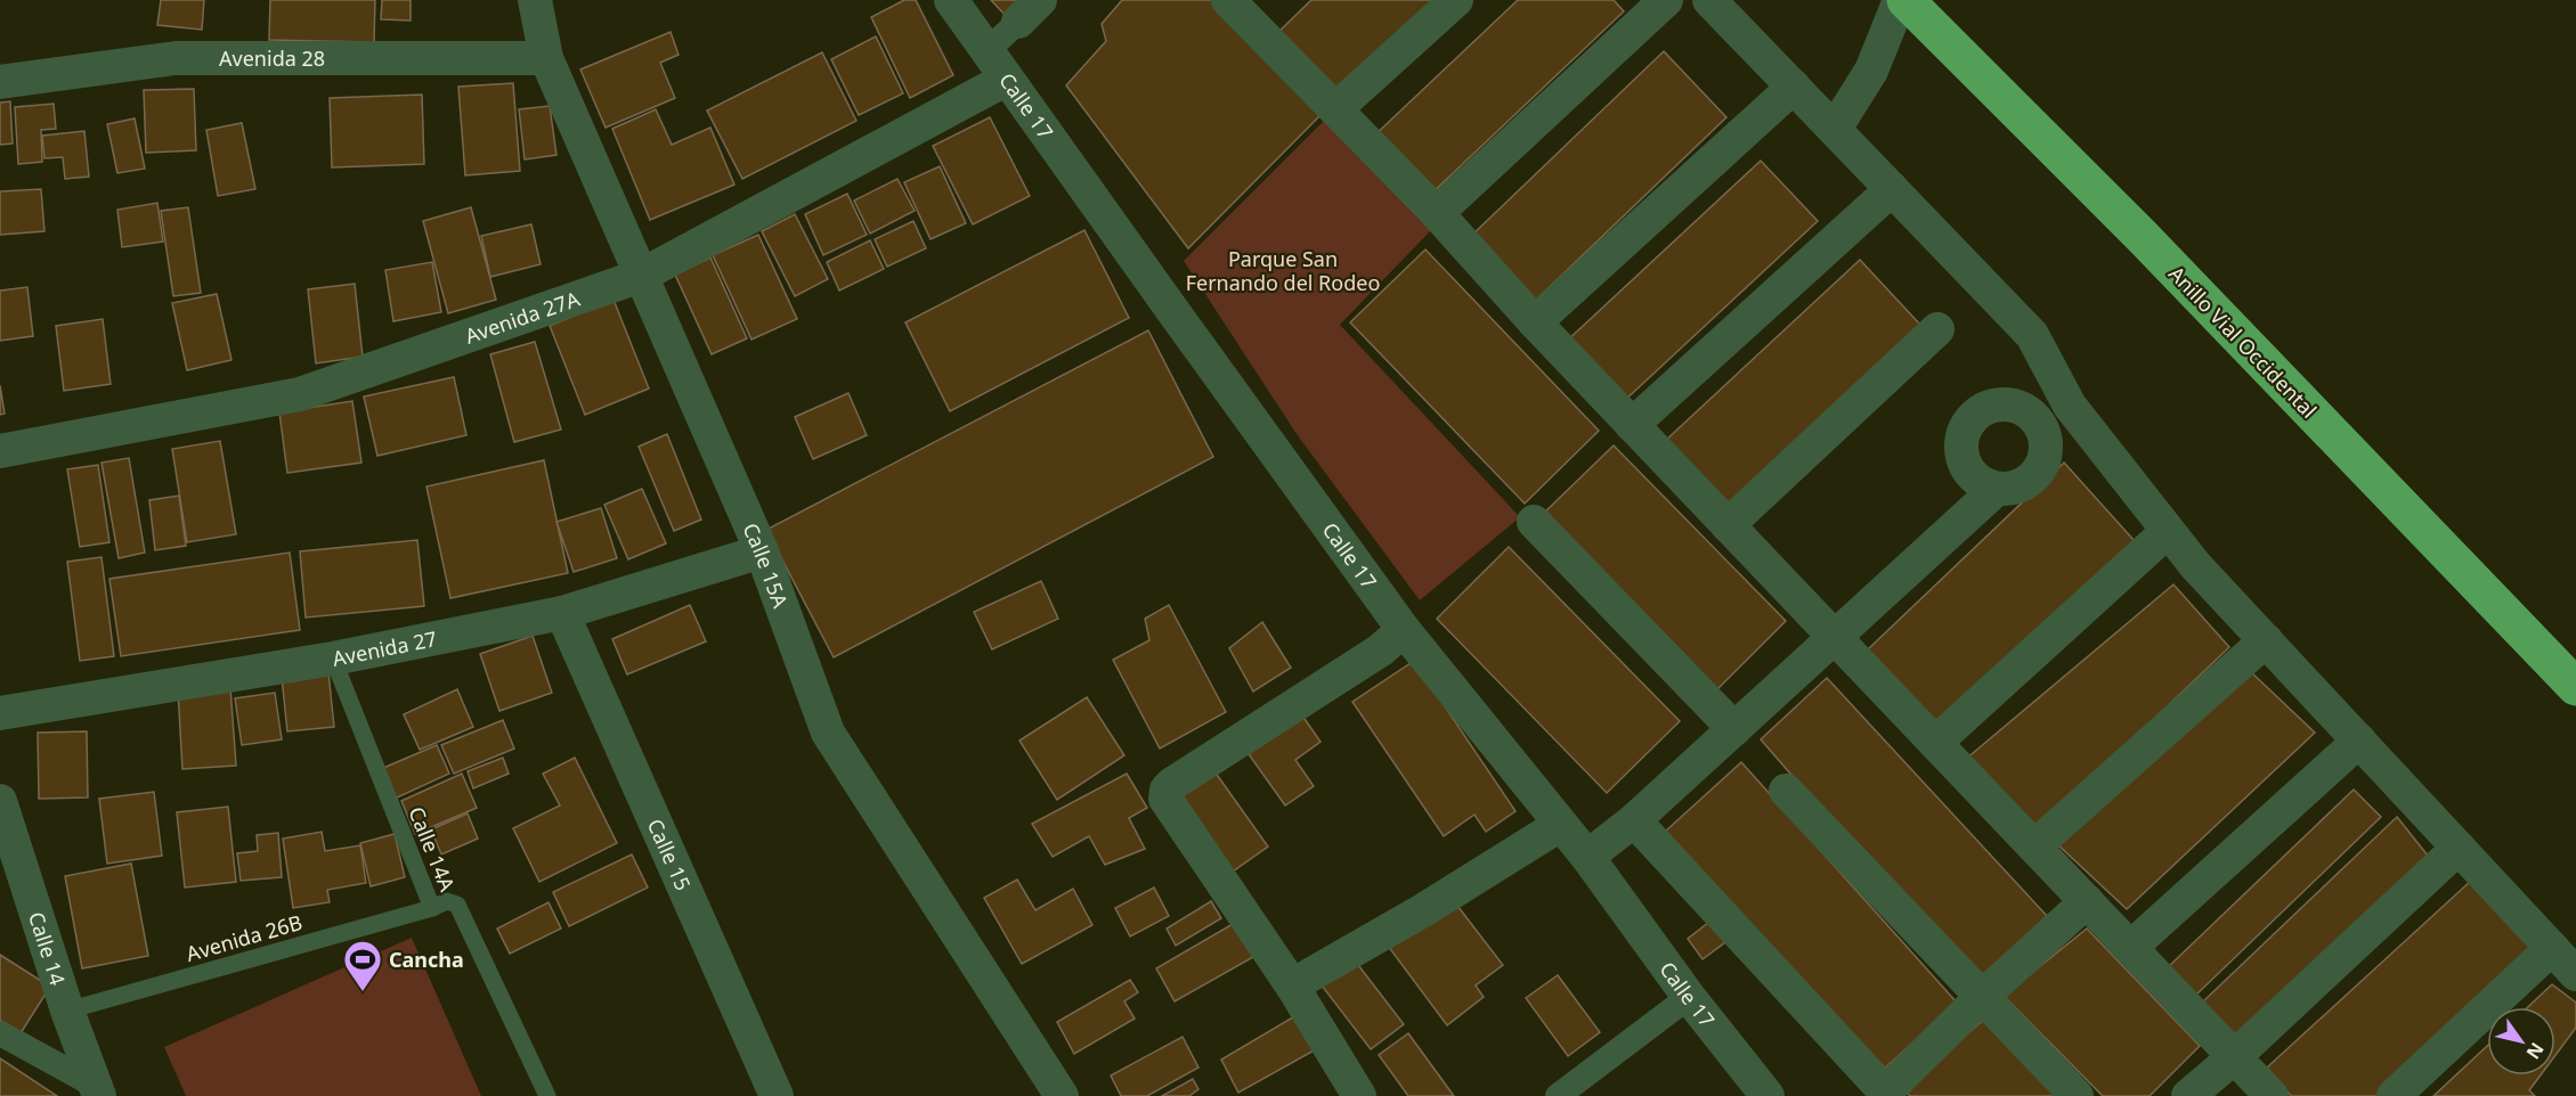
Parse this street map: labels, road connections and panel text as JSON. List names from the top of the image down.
{
  "streets": {
    "highway": ["Anillo Vial Occidental"],
    "street": [
      "Avenida 28",
      "Calle 17",
      "Avenida 27A",
      "Calle 15A",
      "Avenida 27",
      "Calle 15",
      "Calle 14"
    ],
    "lane": ["Calle 14A", "Avenida 26B"]
  },
  "crossings": [
    ["Avenida 28", "Calle 15A"],
    ["Calle 17", "Avenida 27A"],
    ["Avenida 27A", "Calle 15A"],
    ["Calle 15A", "Avenida 27"],
    ["Avenida 27", "Calle 14A"],
    ["Avenida 27", "Calle 15"],
    ["Calle 14A", "Avenida 26B"],
    ["Avenida 26B", "Calle 14"]
  ],
  "parks": ["Parque San Fernando del Rodeo"],
  "places": {
    "sports": ["Cancha"]
  },
  "north": "bottom right"
}
